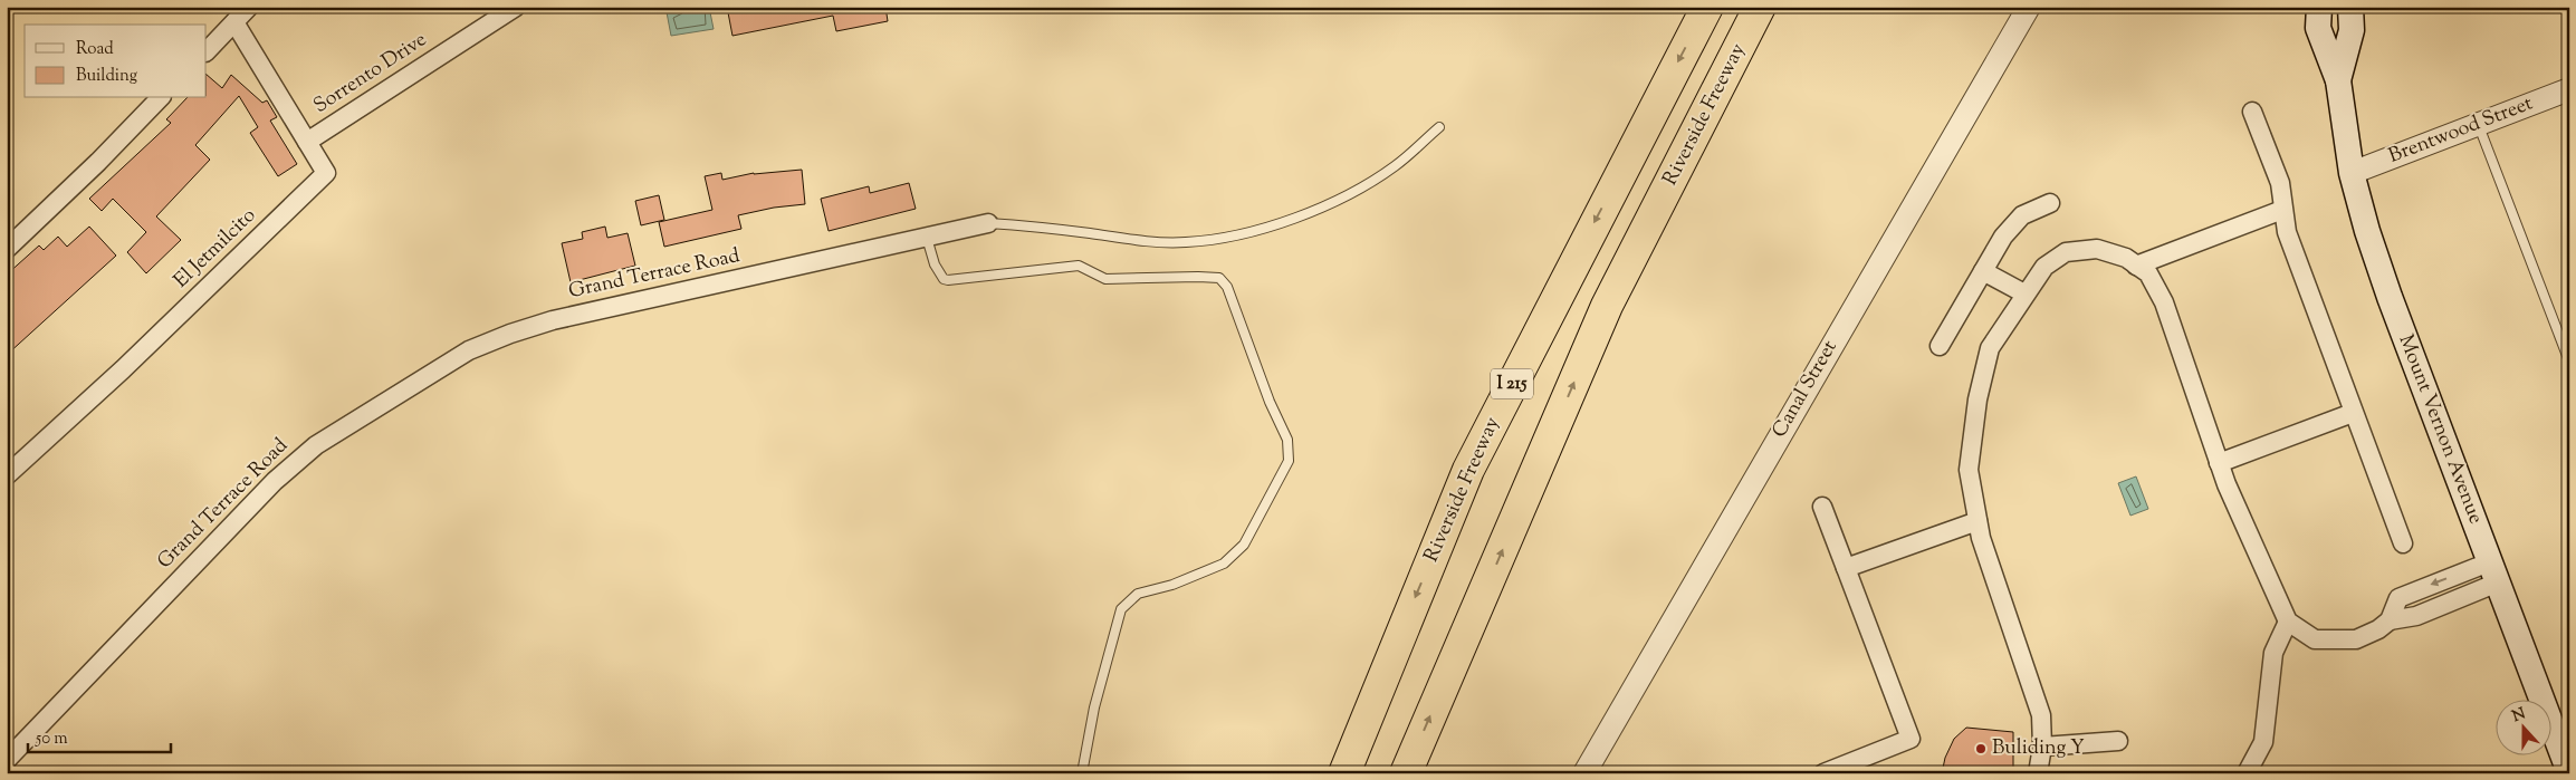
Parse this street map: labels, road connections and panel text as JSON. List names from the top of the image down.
{
  "streets": {
    "highway": ["Riverside Freeway", "I 215"],
    "main road": ["Mount Vernon Avenue"],
    "street": [
      "Sorrento Drive",
      "Brentwood Street",
      "El Jetmilcito",
      "Grand Terrace Road",
      "Canal Street"
    ]
  },
  "crossings": [
    ["Sorrento Drive", "El Jetmilcito"],
    ["Brentwood Street", "Mount Vernon Avenue"]
  ],
  "places": ["Buliding Y"],
  "legend": ["Road", "Building"],
  "scale_bar": "50 m",
  "north": "top"
}
